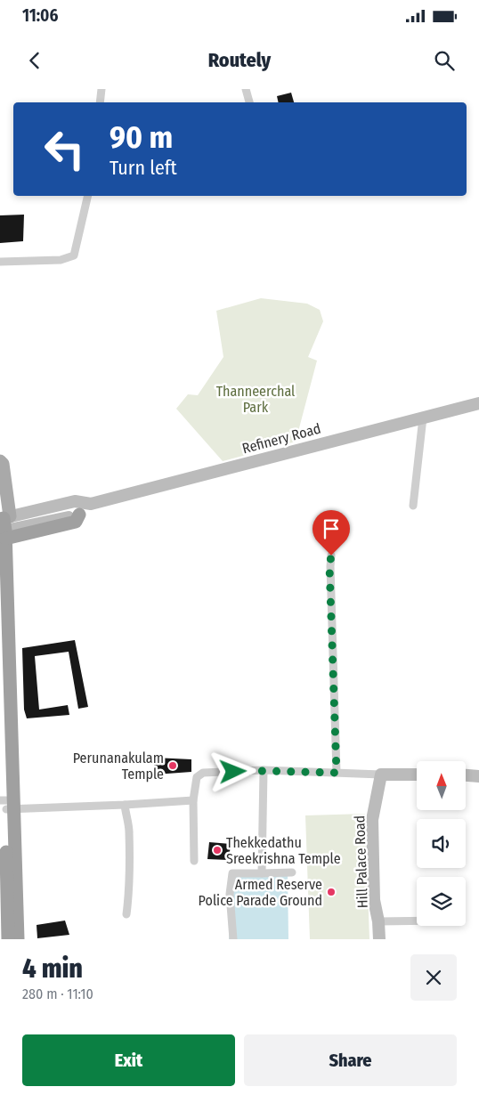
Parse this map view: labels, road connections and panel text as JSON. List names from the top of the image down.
{
  "streets": {
    "main road": ["Refinery Road", "Hill Palace Road"]
  },
  "parks": ["Thanneerchal Park"],
  "places": ["Perunanakulam Temple", "Thekkedathu Sreekrishna Temple", "Armed Reserve Police Parade Ground"],
  "north": "top",
  "page": {
    "status": "11:06",
    "header": "Routely",
    "turn": ["90 m", "Turn left"],
    "heading": ["4 min", "280 m · 11:10"],
    "buttons": ["Exit", "Share"]
  }
}
